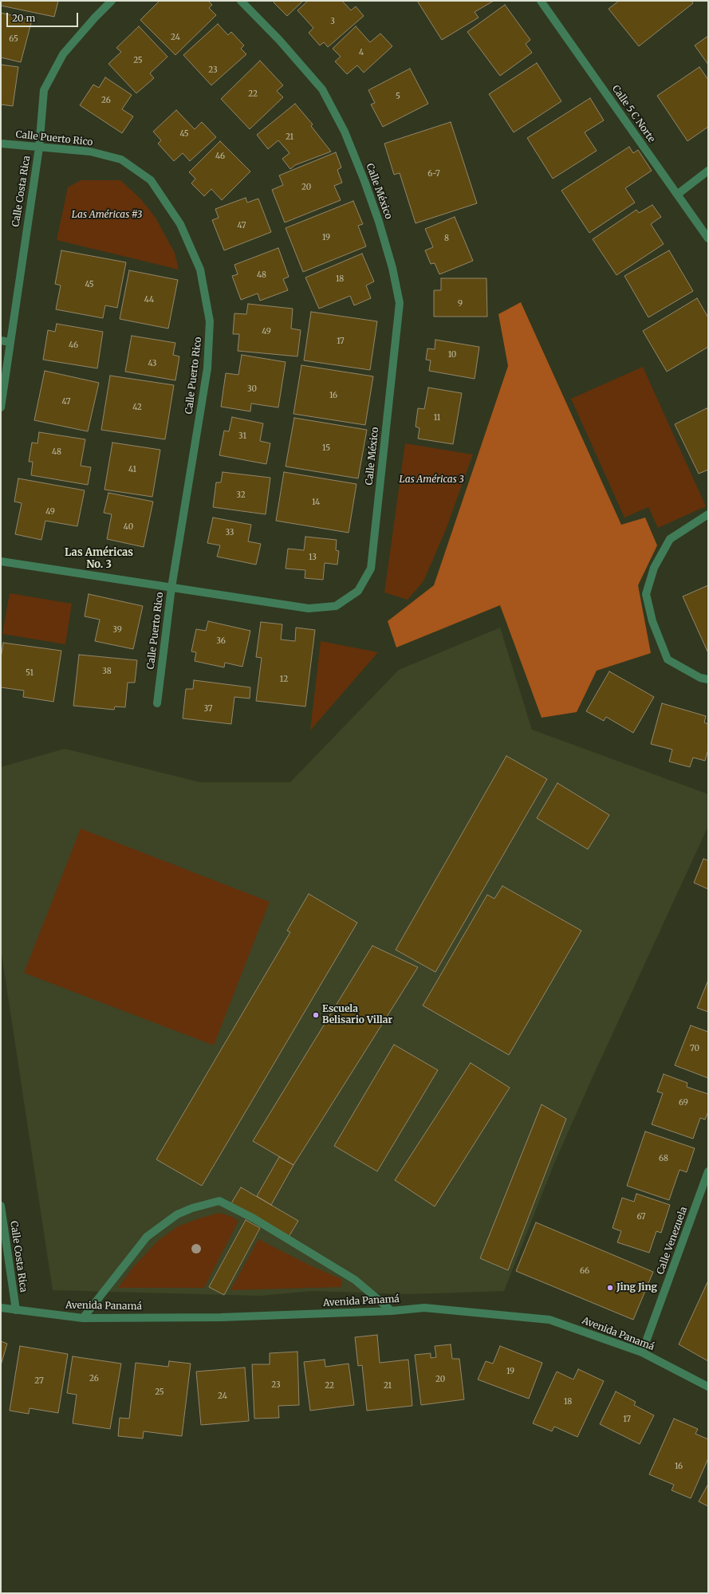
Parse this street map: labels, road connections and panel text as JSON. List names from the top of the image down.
{
  "streets": {
    "street": [
      "Calle 5 C Norte",
      "Calle Puerto Rico",
      "Calle Costa Rica",
      "Calle México",
      "Calle Venezuela",
      "Avenida Panamá"
    ]
  },
  "crossings": [
    ["Calle Puerto Rico", "Calle Costa Rica"],
    ["Calle Puerto Rico", "Calle México"],
    ["Calle Costa Rica", "Avenida Panamá"],
    ["Calle Venezuela", "Avenida Panamá"]
  ],
  "districts": ["Las Américas No. 3"],
  "parks": ["Las Américas #3", "Las Américas 3"],
  "places": ["Escuela Belisario Villar", "Jing Jing"],
  "house_numbers": [
    "3",
    "24",
    "65",
    "4",
    "25",
    "23",
    "22",
    "5",
    "26",
    "45",
    "21",
    "46",
    "6-7",
    "20",
    "47",
    "19",
    "8",
    "48",
    "18",
    "45",
    "44",
    "9",
    "49",
    "17",
    "46",
    "10",
    "43",
    "30",
    "16",
    "47",
    "42",
    "11",
    "31",
    "15",
    "48",
    "41",
    "32",
    "14",
    "49",
    "40",
    "33",
    "13",
    "39",
    "36",
    "38",
    "51",
    "12",
    "37",
    "70",
    "69",
    "68",
    "67",
    "66",
    "19",
    "26",
    "20",
    "27",
    "23",
    "22",
    "21",
    "25",
    "24",
    "18",
    "17",
    "16"
  ],
  "scale_bar": "20 m"
}
